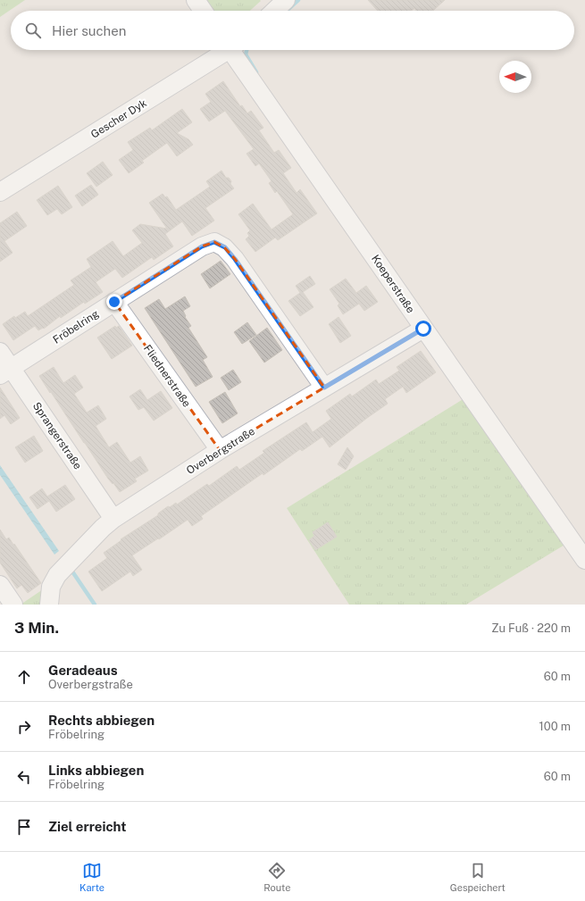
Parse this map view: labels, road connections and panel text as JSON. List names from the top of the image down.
{
  "streets": {
    "street": [
      "Gescher Dyk",
      "Koeperstraße",
      "Fröbelring",
      "Fliednerstraße",
      "Sprangerstraße",
      "Overbergstraße"
    ]
  },
  "crossings": [
    ["Koeperstraße", "Overbergstraße"],
    ["Fröbelring", "Fliednerstraße"],
    ["Fröbelring", "Sprangerstraße"],
    ["Fröbelring", "Overbergstraße"],
    ["Fliednerstraße", "Overbergstraße"],
    ["Sprangerstraße", "Overbergstraße"]
  ],
  "north": "left",
  "page": {
    "search": "Hier suchen",
    "heading": ["3 Min.", "Zu Fuß · 220 m"],
    "list": [
      ["Geradeaus", "Overbergstraße", "60 m"],
      ["Rechts abbiegen", "Fröbelring", "100 m"],
      ["Links abbiegen", "Fröbelring", "60 m"],
      "Ziel erreicht"
    ],
    "nav": ["Karte", "Route", "Gespeichert"]
  }
}
